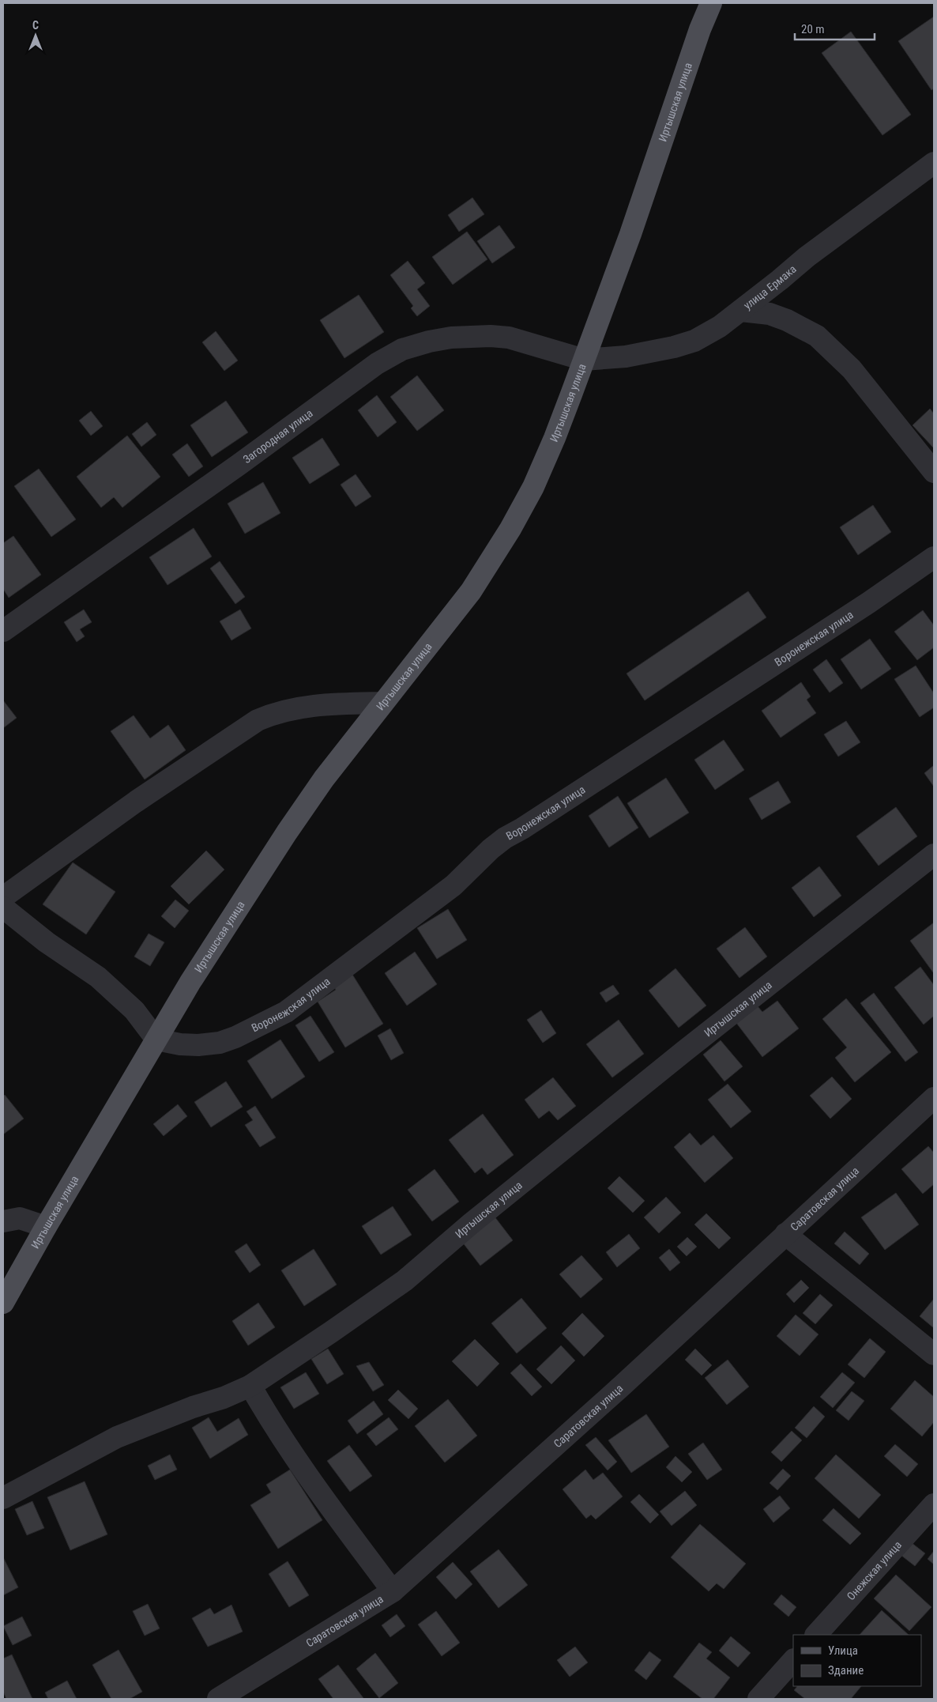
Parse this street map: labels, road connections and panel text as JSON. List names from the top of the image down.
{
  "streets": {
    "main road": ["Иртышская улица"],
    "street": [
      "улица Ермака",
      "Загородная улица",
      "Воронежская улица",
      "Саратовская улица",
      "Онежская улица"
    ]
  },
  "crossings": [
    ["Иртышская улица", "улица Ермака"],
    ["Иртышская улица", "Загородная улица"],
    ["Иртышская улица", "Воронежская улица"],
    ["улица Ермака", "Загородная улица"]
  ],
  "legend": ["Улица", "Здание"],
  "scale_bar": "20 m",
  "north": "top"
}
